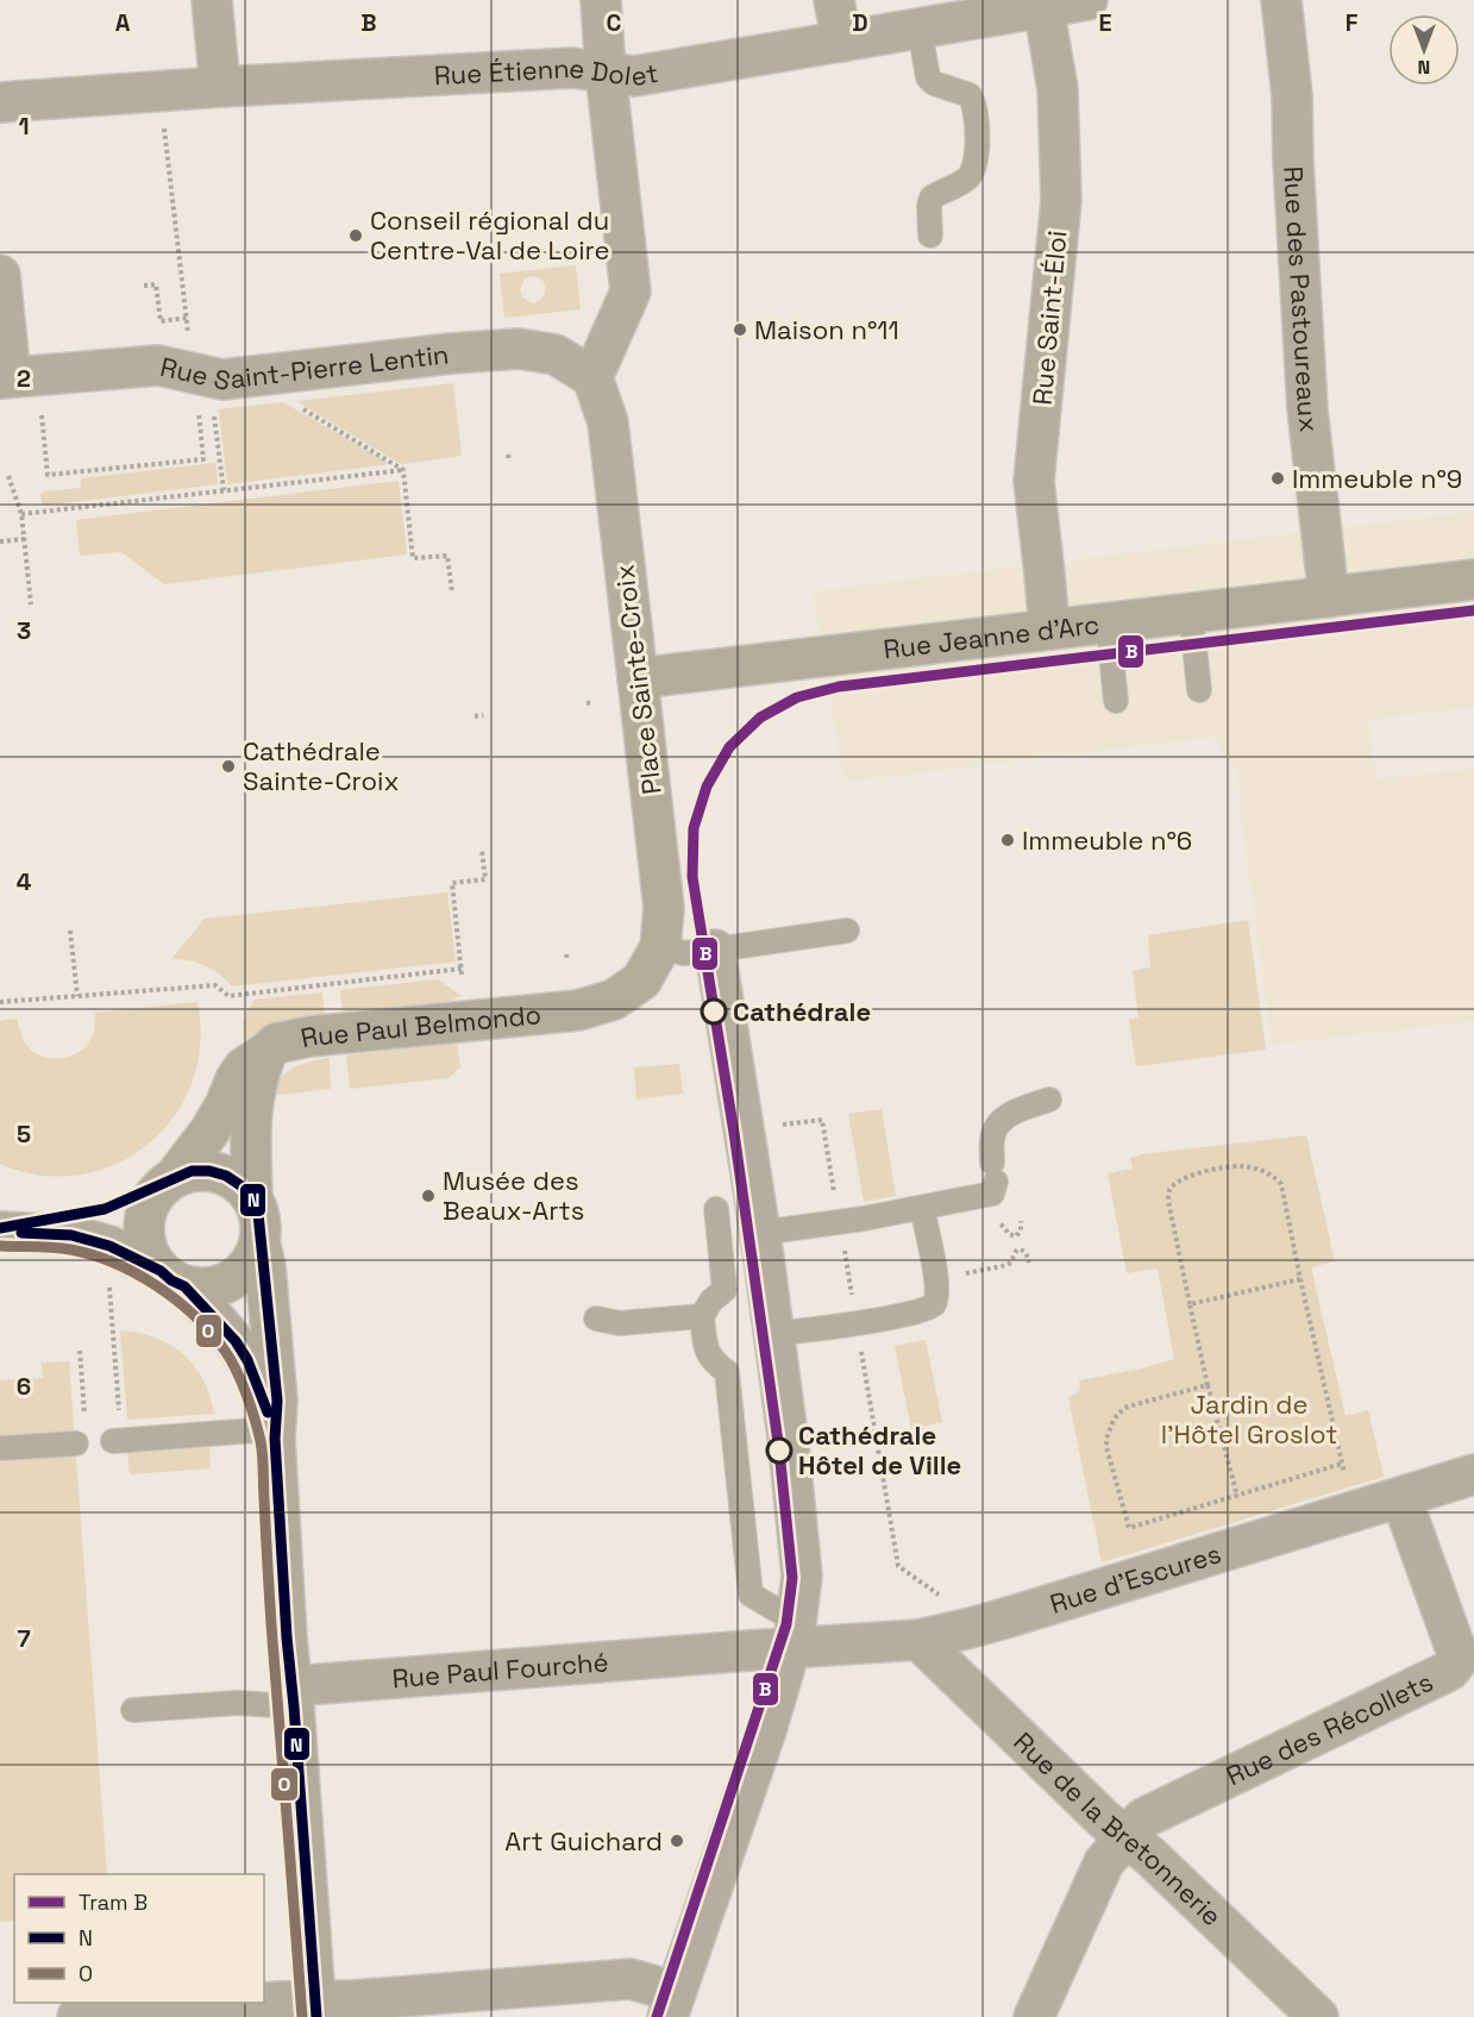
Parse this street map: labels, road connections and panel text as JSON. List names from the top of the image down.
{
  "streets": {
    "street": [
      "Rue Étienne Dolet",
      "Rue des Pastoureaux",
      "Rue Saint-Éloi",
      "Rue Saint-Pierre Lentin",
      "Rue Jeanne d'Arc",
      "Place Sainte-Croix",
      "Rue Paul Belmondo",
      "Rue d'Escures",
      "Rue Paul Fourché",
      "Rue des Récollets",
      "Rue de la Bretonnerie"
    ]
  },
  "crossings": [
    ["Rue Étienne Dolet", "Rue Saint-Éloi"],
    ["Rue des Pastoureaux", "Rue Jeanne d'Arc"],
    ["Rue Saint-Éloi", "Rue Jeanne d'Arc"],
    ["Rue Saint-Pierre Lentin", "Place Sainte-Croix"],
    ["Rue Jeanne d'Arc", "Place Sainte-Croix"],
    ["Place Sainte-Croix", "Rue Paul Belmondo"],
    ["Rue d'Escures", "Rue Paul Fourché"],
    ["Rue d'Escures", "Rue des Récollets"],
    ["Rue d'Escures", "Rue de la Bretonnerie"],
    ["Rue des Récollets", "Rue de la Bretonnerie"]
  ],
  "parks": ["Jardin de l'Hôtel Groslot"],
  "places": [
    "Conseil régional du Centre-Val de Loire",
    "Maison n°11",
    "Immeuble n°9",
    "Cathédrale Sainte-Croix",
    "Immeuble n°6",
    "Cathédrale",
    "Musée des Beaux-Arts",
    "Cathédrale Hôtel de Ville",
    "Art Guichard"
  ],
  "lines": ["tram line B", "transit line N", "transit line O"],
  "legend": ["Tram B", "N", "O"],
  "north": "bottom",
  "grid": {
    "columns": [
      "A",
      "B",
      "C",
      "D",
      "E",
      "F"
    ],
    "rows": [
      "1",
      "2",
      "3",
      "4",
      "5",
      "6",
      "7"
    ]
  }
}
